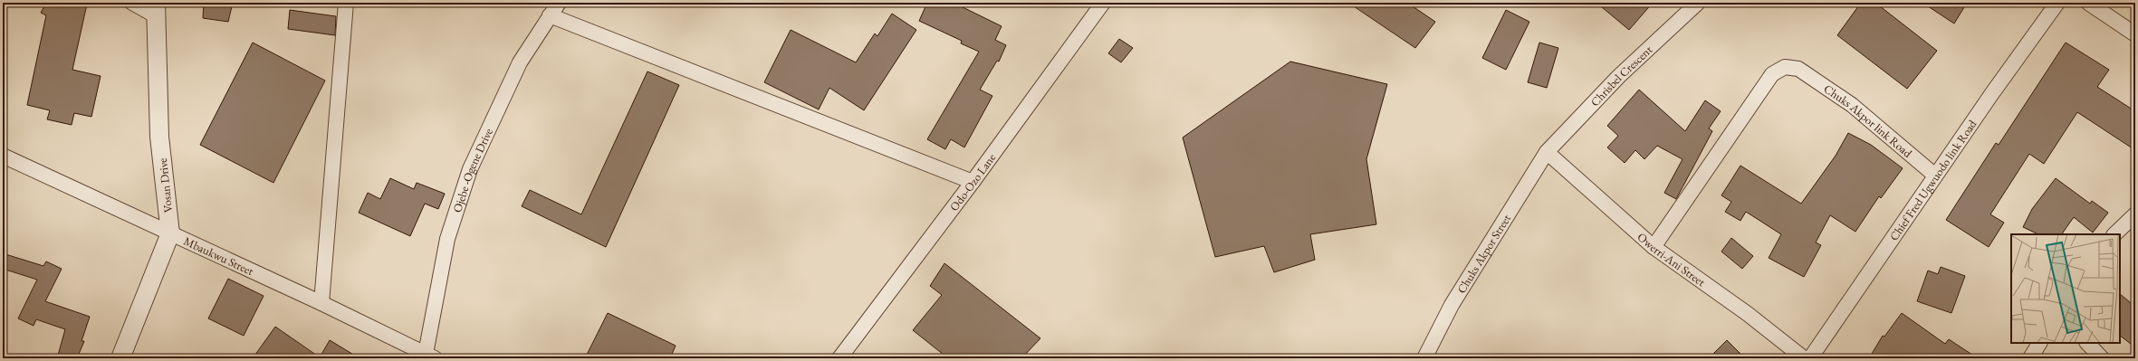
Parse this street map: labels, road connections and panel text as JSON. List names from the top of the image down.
{
  "streets": {
    "street": [
      "Chrisbel Crescent",
      "Chuks Akpor link Road",
      "Ojebe -Ogene Drive",
      "Chief Fred Ugwuodo link Road",
      "Odo-Ozo Lane",
      "Vosan Drive",
      "Chuks Akpor Street",
      "Mbaukwu Street",
      "Owerri-Ani Street"
    ]
  },
  "crossings": [
    ["Chrisbel Crescent", "Chuks Akpor Street"],
    ["Chrisbel Crescent", "Owerri-Ani Street"],
    ["Chuks Akpor link Road", "Chief Fred Ugwuodo link Road"],
    ["Chuks Akpor link Road", "Owerri-Ani Street"],
    ["Ojebe -Ogene Drive", "Mbaukwu Street"],
    ["Vosan Drive", "Mbaukwu Street"],
    ["Chuks Akpor Street", "Owerri-Ani Street"]
  ]
}
